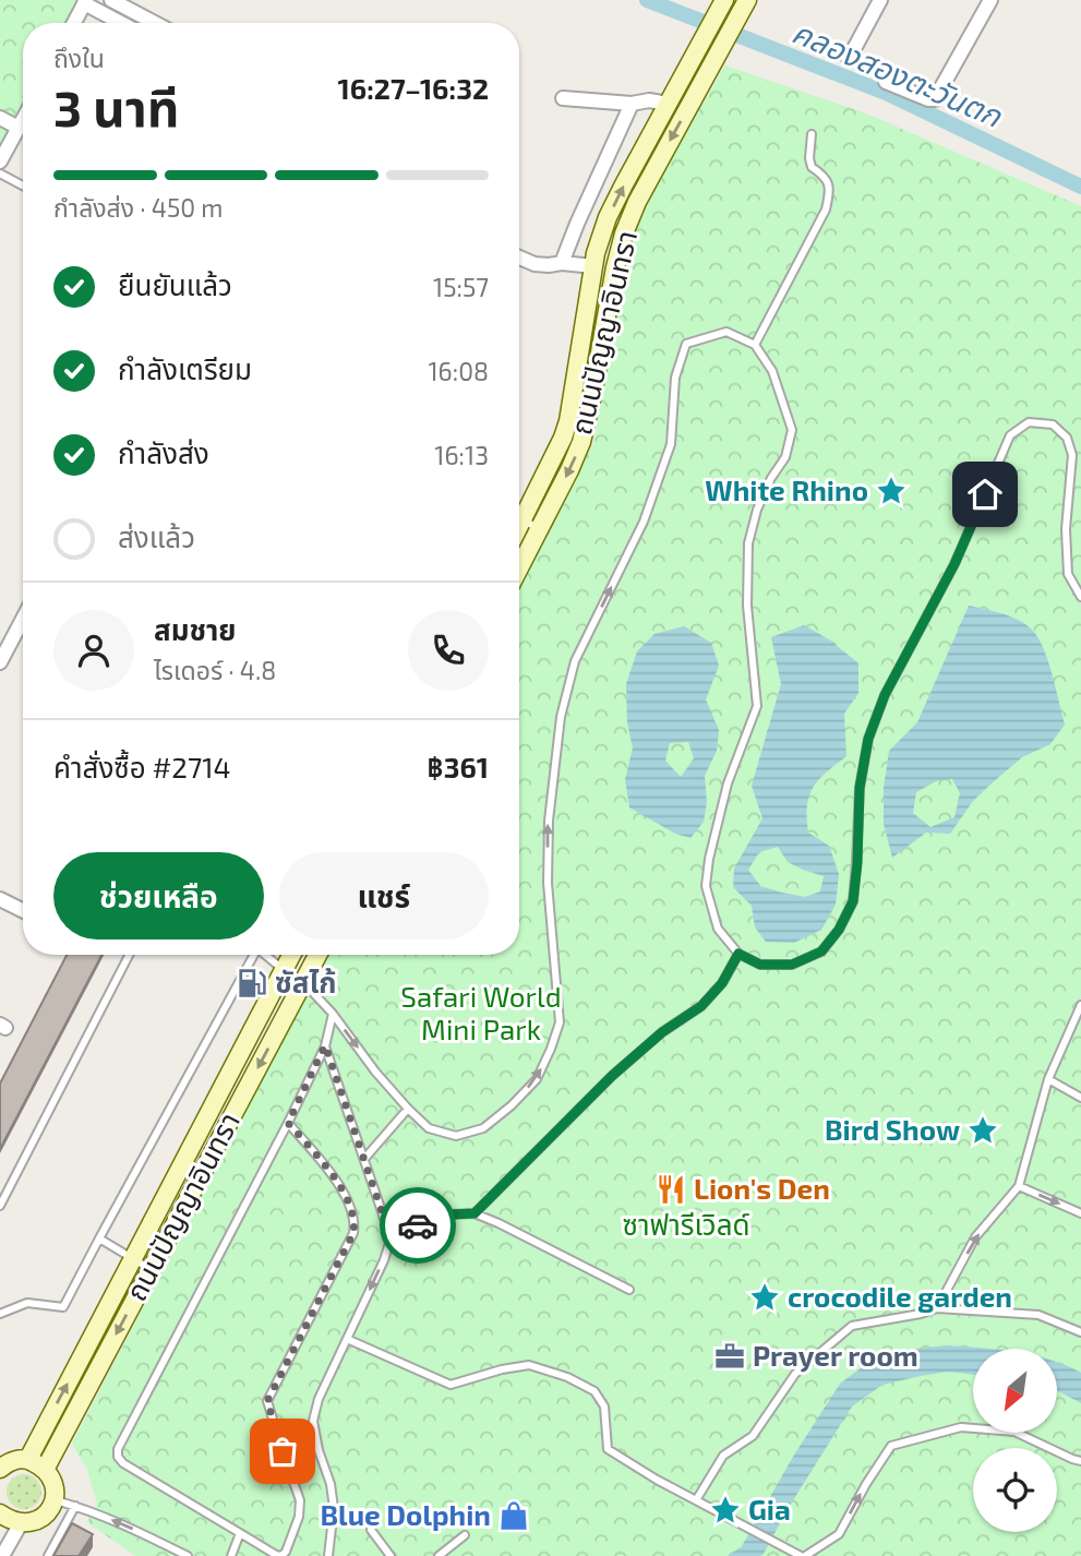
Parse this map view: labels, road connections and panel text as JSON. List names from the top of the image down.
{
  "streets": {
    "street": ["ถนนปัญญาอินทรา"]
  },
  "water": ["คลองสองตะวันตก"],
  "parks": ["Safari World Mini Park", "ซาฟารีเวิลด์"],
  "places": {
    "place": [
      "White Rhino",
      "Bird Show",
      "crocodile garden",
      "Gia"
    ],
    "fuel station": ["ซัสไก้"],
    "restaurant": ["Lion's Den"],
    "office": ["Prayer room"],
    "shop": ["Blue Dolphin"]
  },
  "north": "bottom left",
  "page": {
    "heading": ["3 นาที", "ถึงใน", "16:27–16:32"],
    "panel": [
      "สมชาย",
      "ไรเดอร์ · 4.8",
      "คำสั่งซื้อ #2714",
      "฿361"
    ],
    "bar": "กำลังส่ง · 450 m",
    "list": [
      ["ยืนยันแล้ว", "15:57"],
      ["กำลังเตรียม", "16:08"],
      ["กำลังส่ง", "16:13"],
      "ส่งแล้ว"
    ],
    "buttons": ["ช่วยเหลือ", "แชร์"]
  }
}
